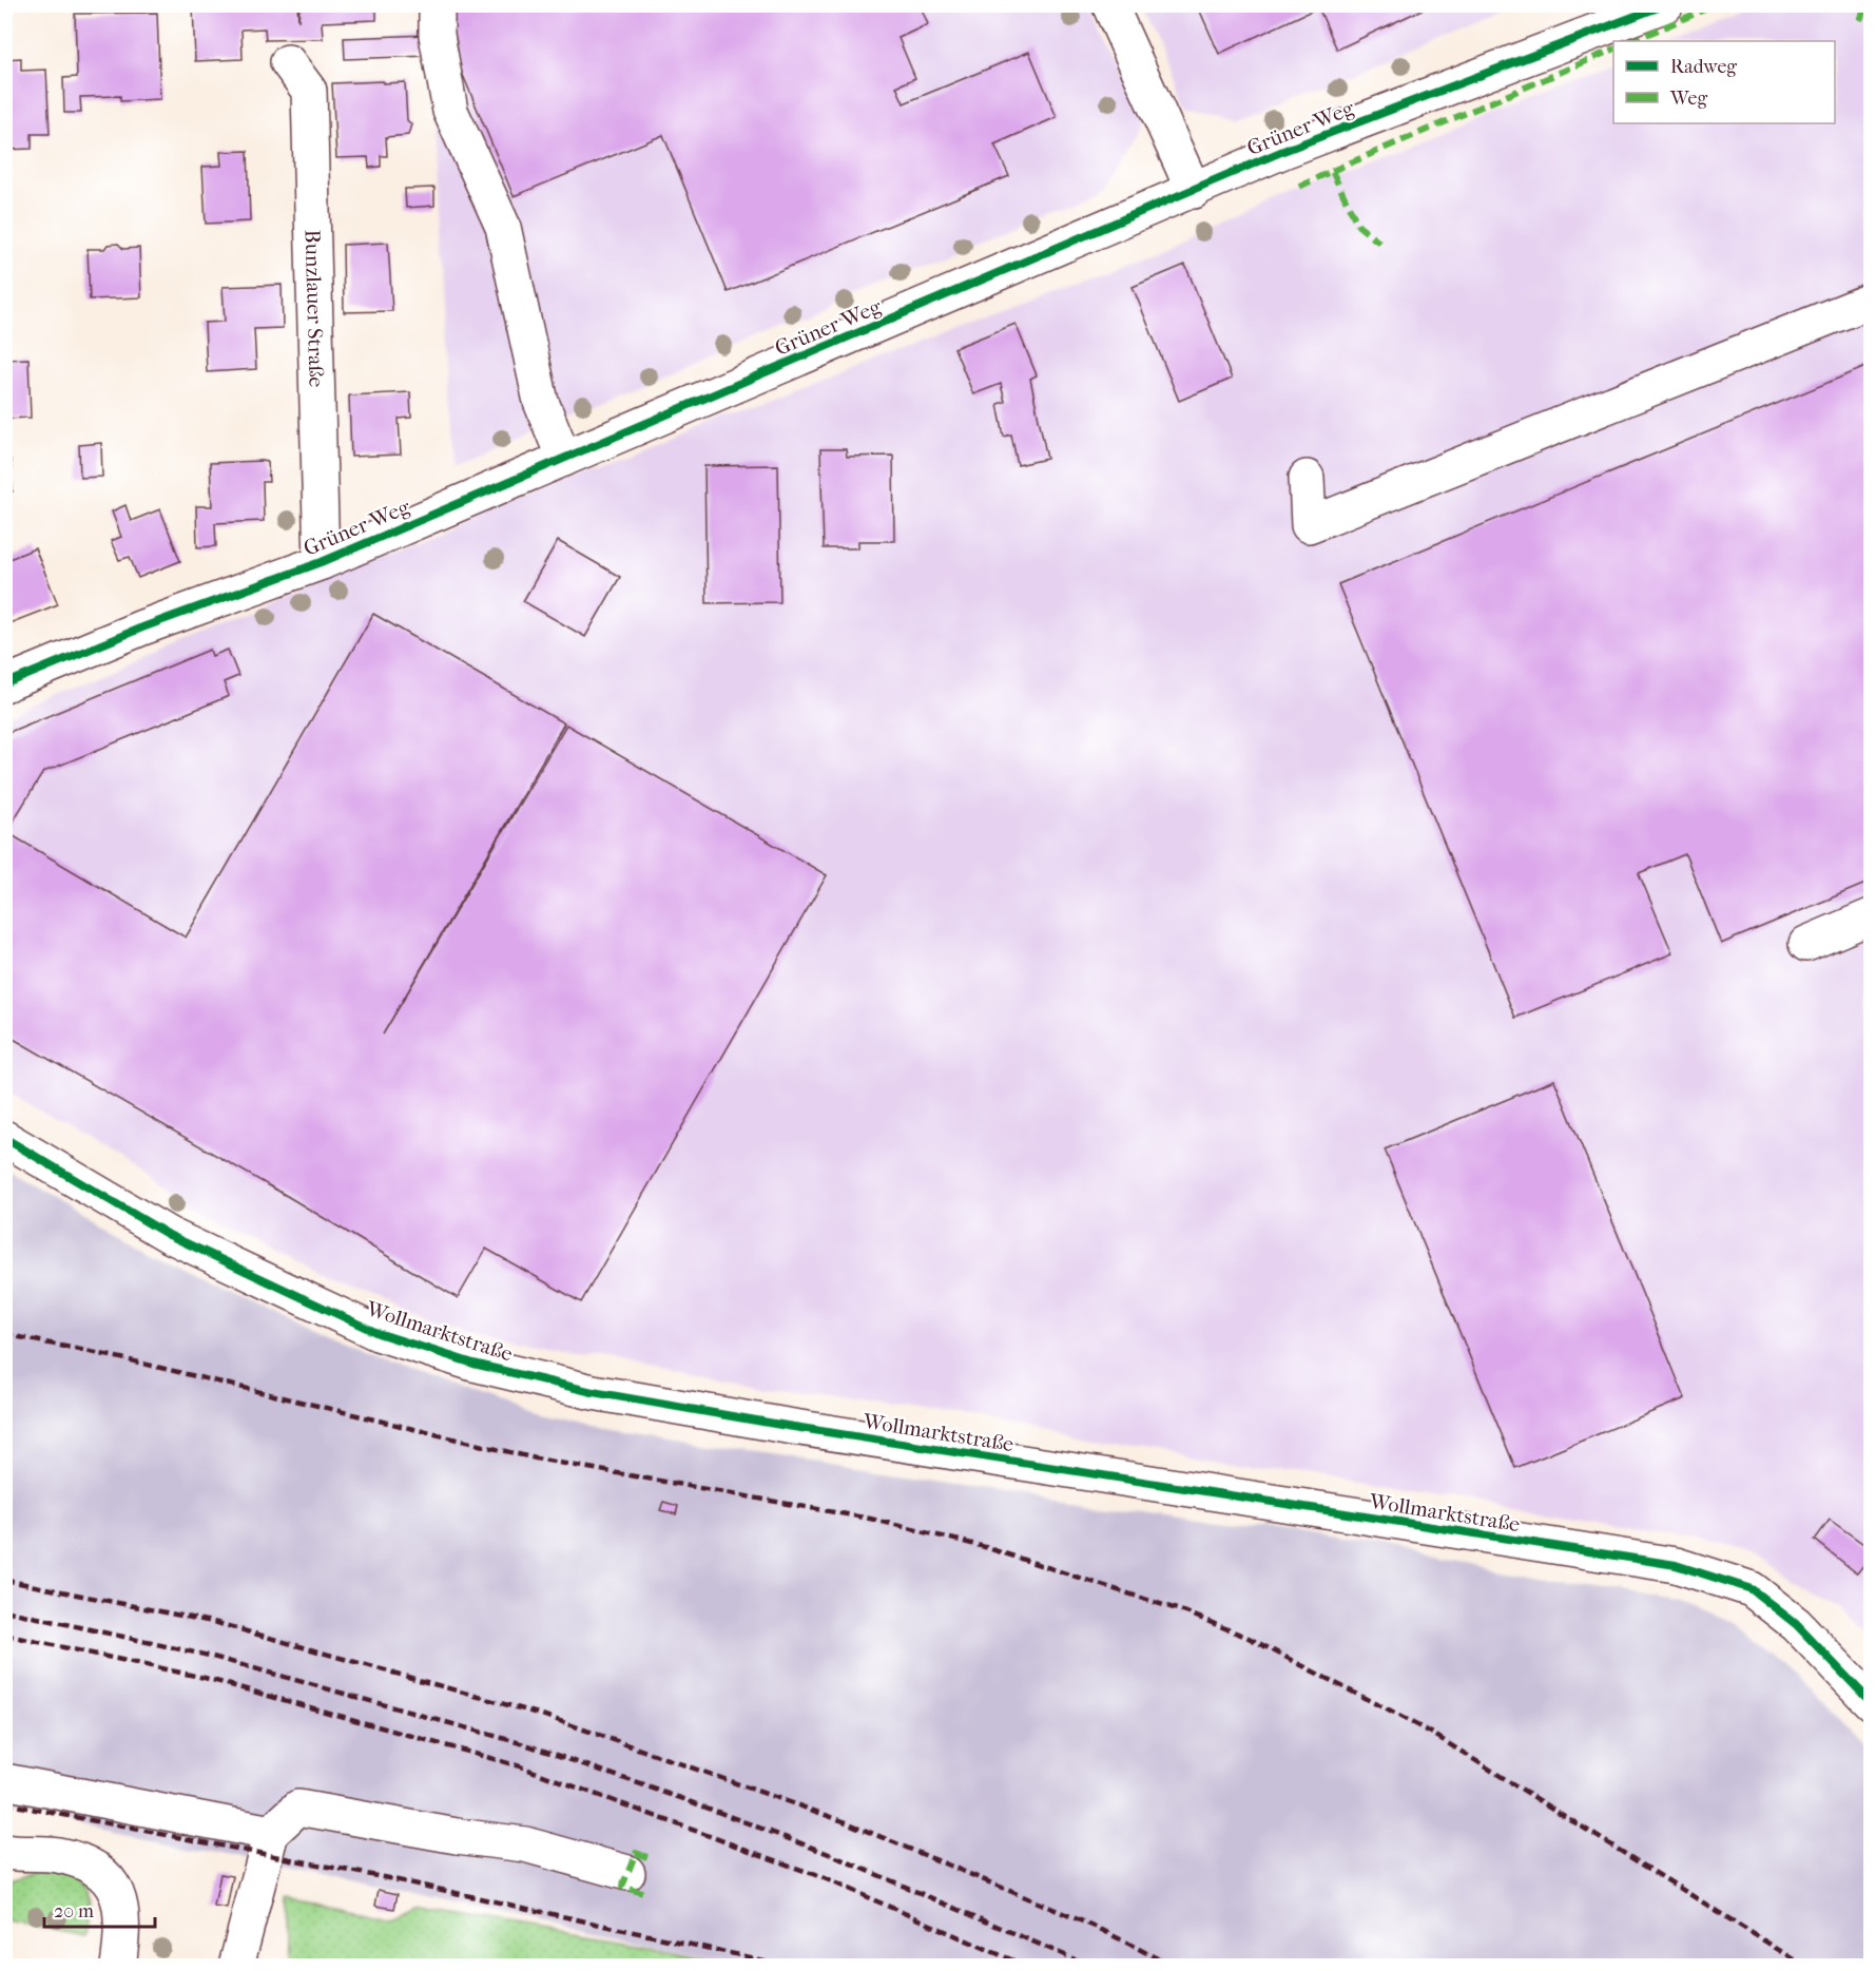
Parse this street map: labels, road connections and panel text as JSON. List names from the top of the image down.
{
  "streets": {
    "street": ["Grüner Weg", "Bunzlauer Straße", "Wollmarktstraße"]
  },
  "crossings": [
    ["Grüner Weg", "Bunzlauer Straße"]
  ],
  "legend": ["Radweg", "Weg"],
  "scale_bar": "20 m"
}
